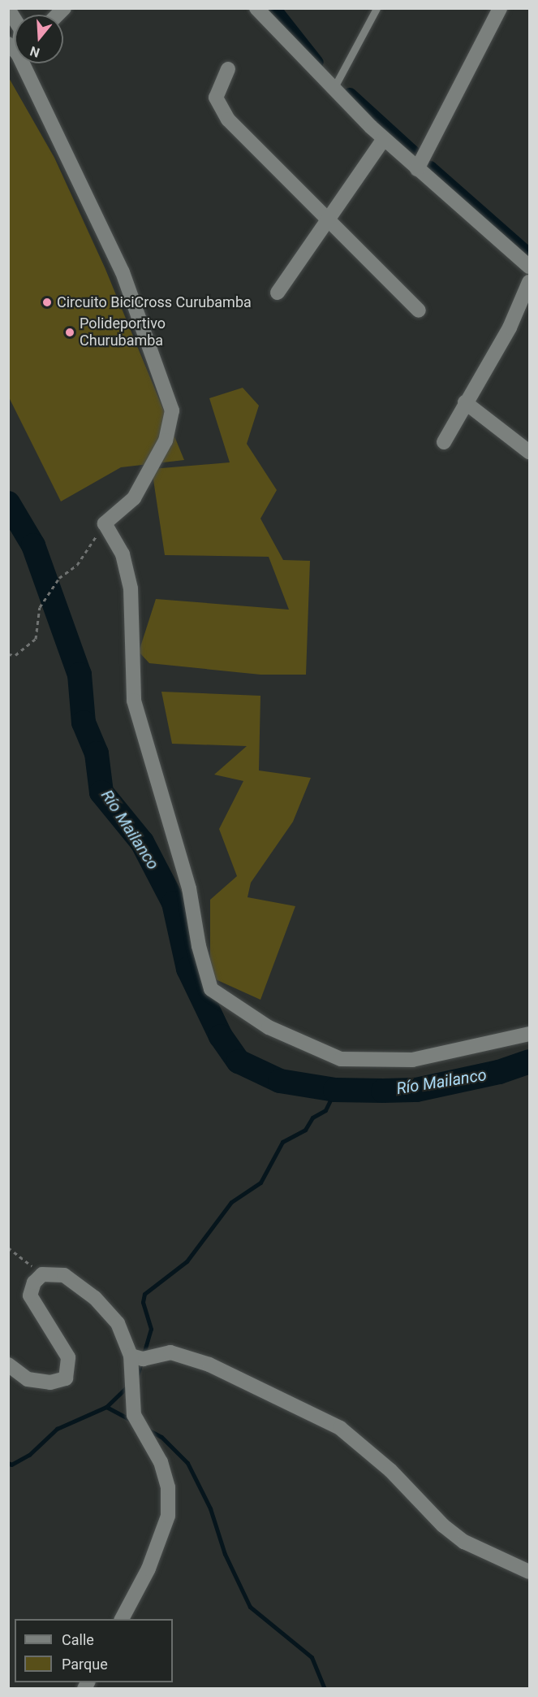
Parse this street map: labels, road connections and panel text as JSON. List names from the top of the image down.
{
  "water": ["Río Mailanco"],
  "places": ["Circuito BiciCross Curubamba", "Polideportivo Churubamba"],
  "legend": ["Calle", "Parque"],
  "north": "bottom"
}
